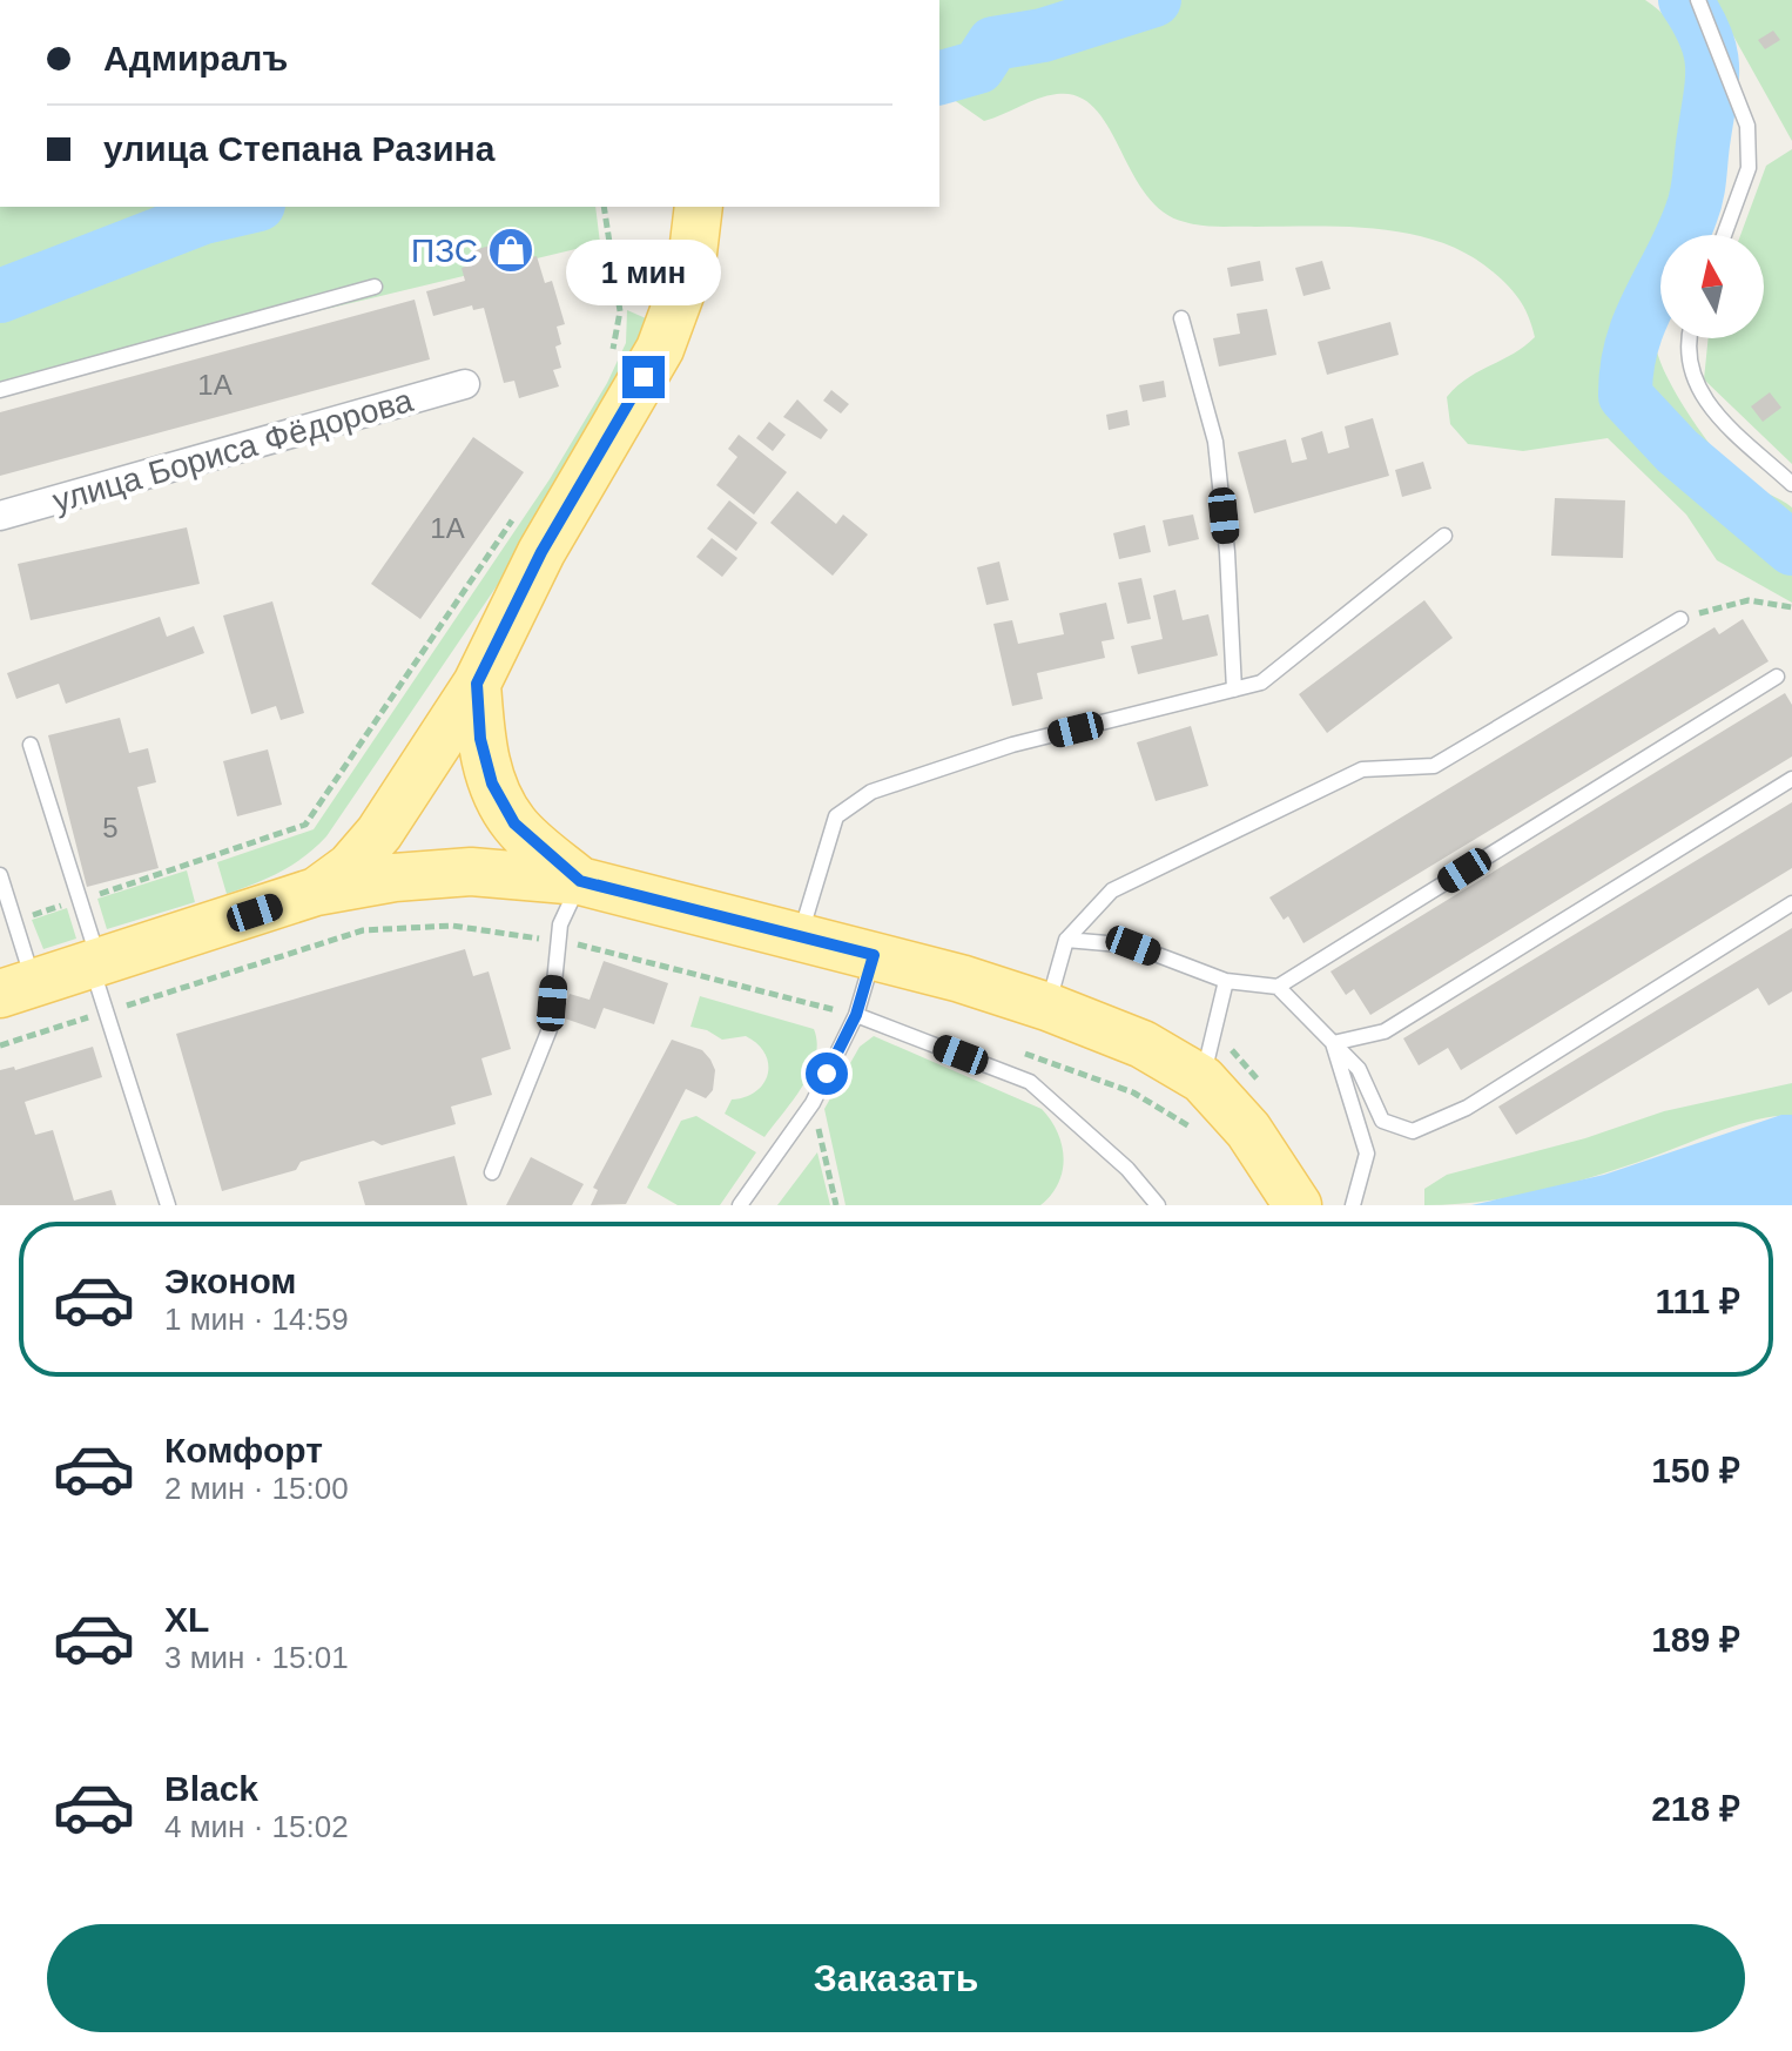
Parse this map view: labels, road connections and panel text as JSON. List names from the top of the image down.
{
  "streets": {
    "street": ["улица Бориса Фёдорова"]
  },
  "places": {
    "shop": ["ПЗС"]
  },
  "house_numbers": ["1А", "1А", "5"],
  "north": "top",
  "page": {
    "banner": ["Адмиралъ", "улица Степана Разина"],
    "bubble": "1 мин",
    "list": [
      {
        "name": "Эконом",
        "note": "1 мин · 14:59",
        "value": "111 ₽"
      },
      {
        "name": "Комфорт",
        "note": "2 мин · 15:00",
        "value": "150 ₽"
      },
      {
        "name": "XL",
        "note": "3 мин · 15:01",
        "value": "189 ₽"
      },
      {
        "name": "Black",
        "note": "4 мин · 15:02",
        "value": "218 ₽"
      }
    ],
    "buttons": "Заказать"
  }
}
